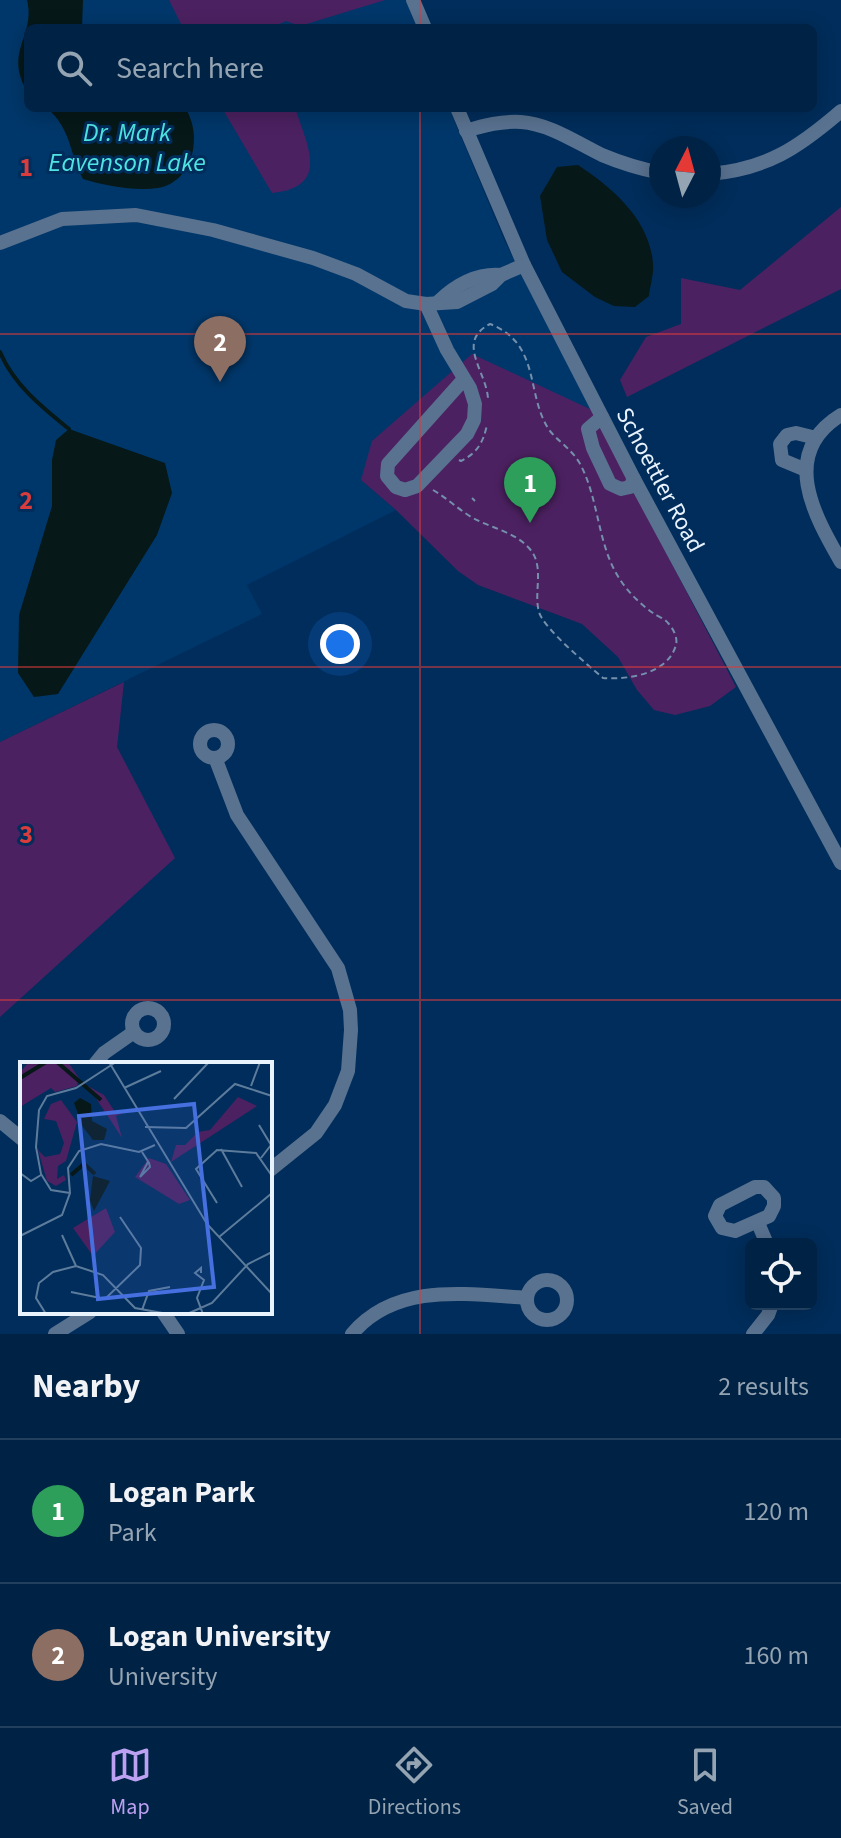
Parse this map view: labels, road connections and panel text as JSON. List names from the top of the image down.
{
  "streets": {
    "street": ["Schoettler Road"]
  },
  "water": ["Dr. Mark Eavenson Lake"],
  "north": "top",
  "page": {
    "search": "Search here",
    "pins": ["2", "1"],
    "heading": ["Nearby", "2 results"],
    "list": [
      {
        "mark": "1",
        "name": "Logan Park",
        "note": "Park",
        "value": "120 m"
      },
      {
        "mark": "2",
        "name": "Logan University",
        "note": "University",
        "value": "160 m"
      }
    ],
    "nav": ["Map", "Directions", "Saved"]
  },
  "grid": {
    "rows": ["1", "2", "3"]
  }
}
